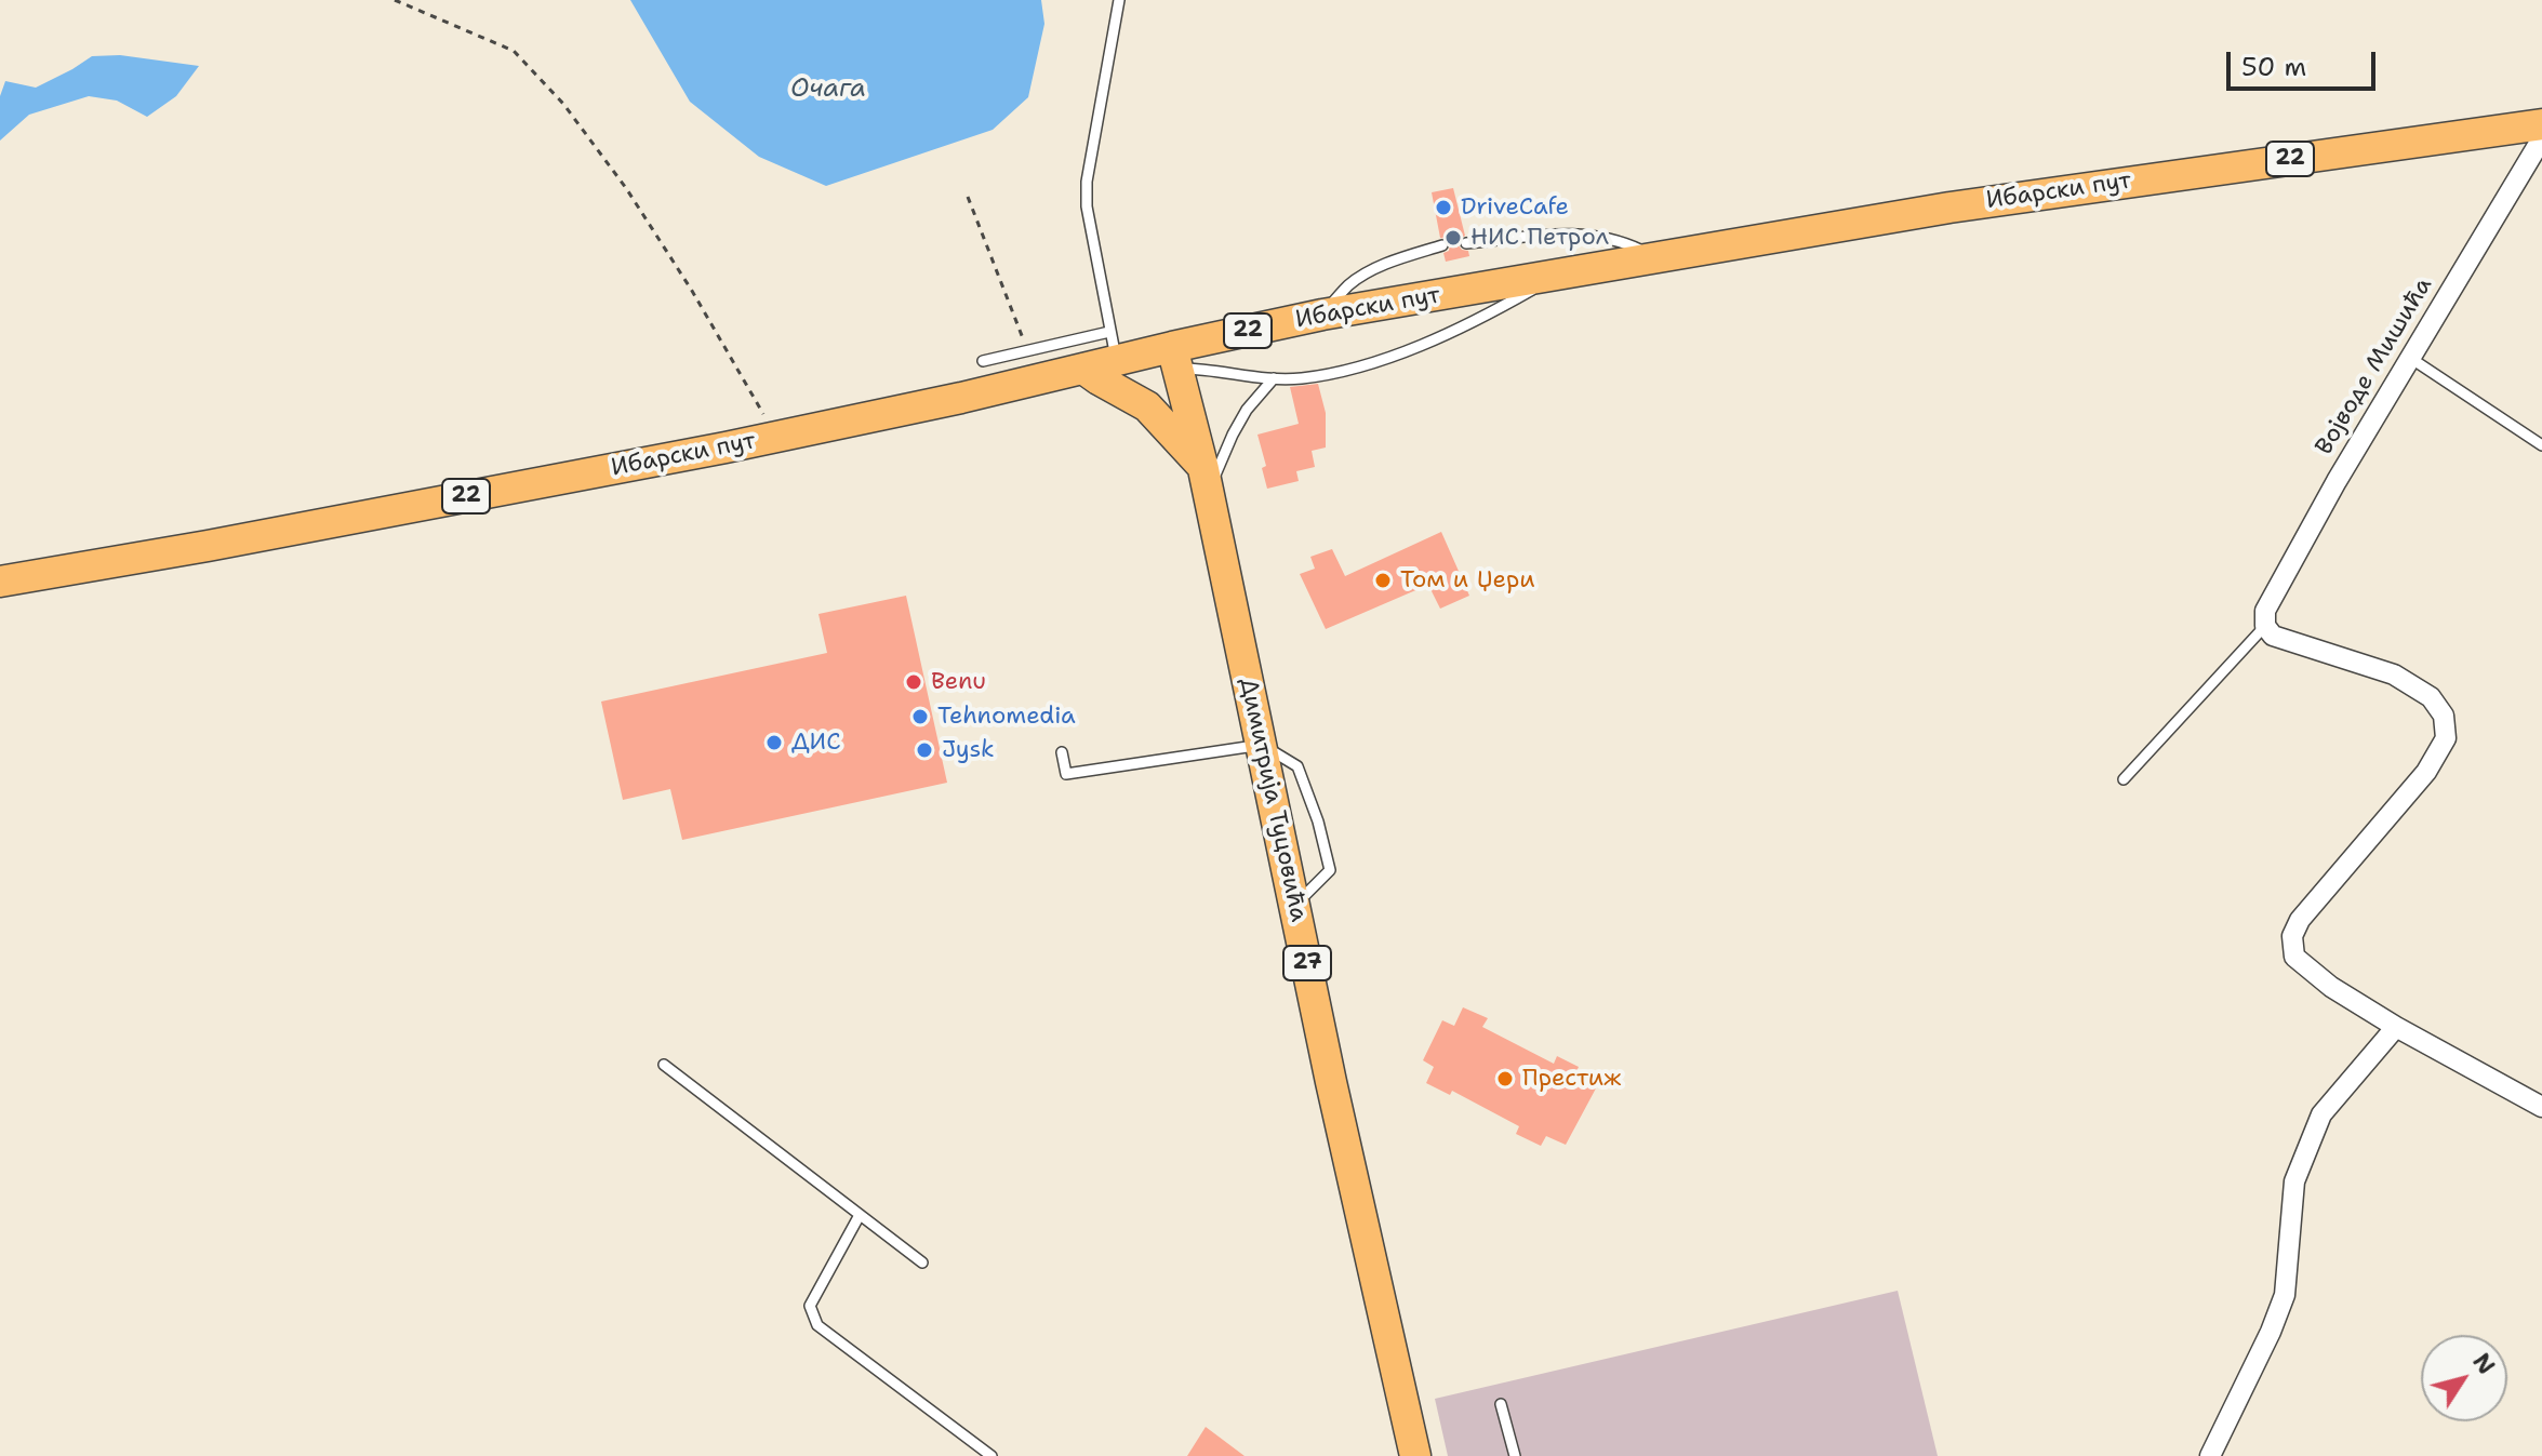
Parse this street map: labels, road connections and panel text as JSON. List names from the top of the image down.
{
  "streets": {
    "main road": [
      "22",
      "Ибарски пут",
      "Димитрија Туцовића",
      "27"
    ],
    "street": ["Војводе Мишића"]
  },
  "crossings": [
    ["Ибарски пут", "Димитрија Туцовића"]
  ],
  "water": ["Очага"],
  "places": [
    "DriveCafe",
    "НИС Петрол",
    "Том и Џери",
    "Benu",
    "Tehnomedia",
    "ДИС",
    "Jysk",
    "Престиж"
  ],
  "scale_bar": "50 m",
  "north": "top right"
}
